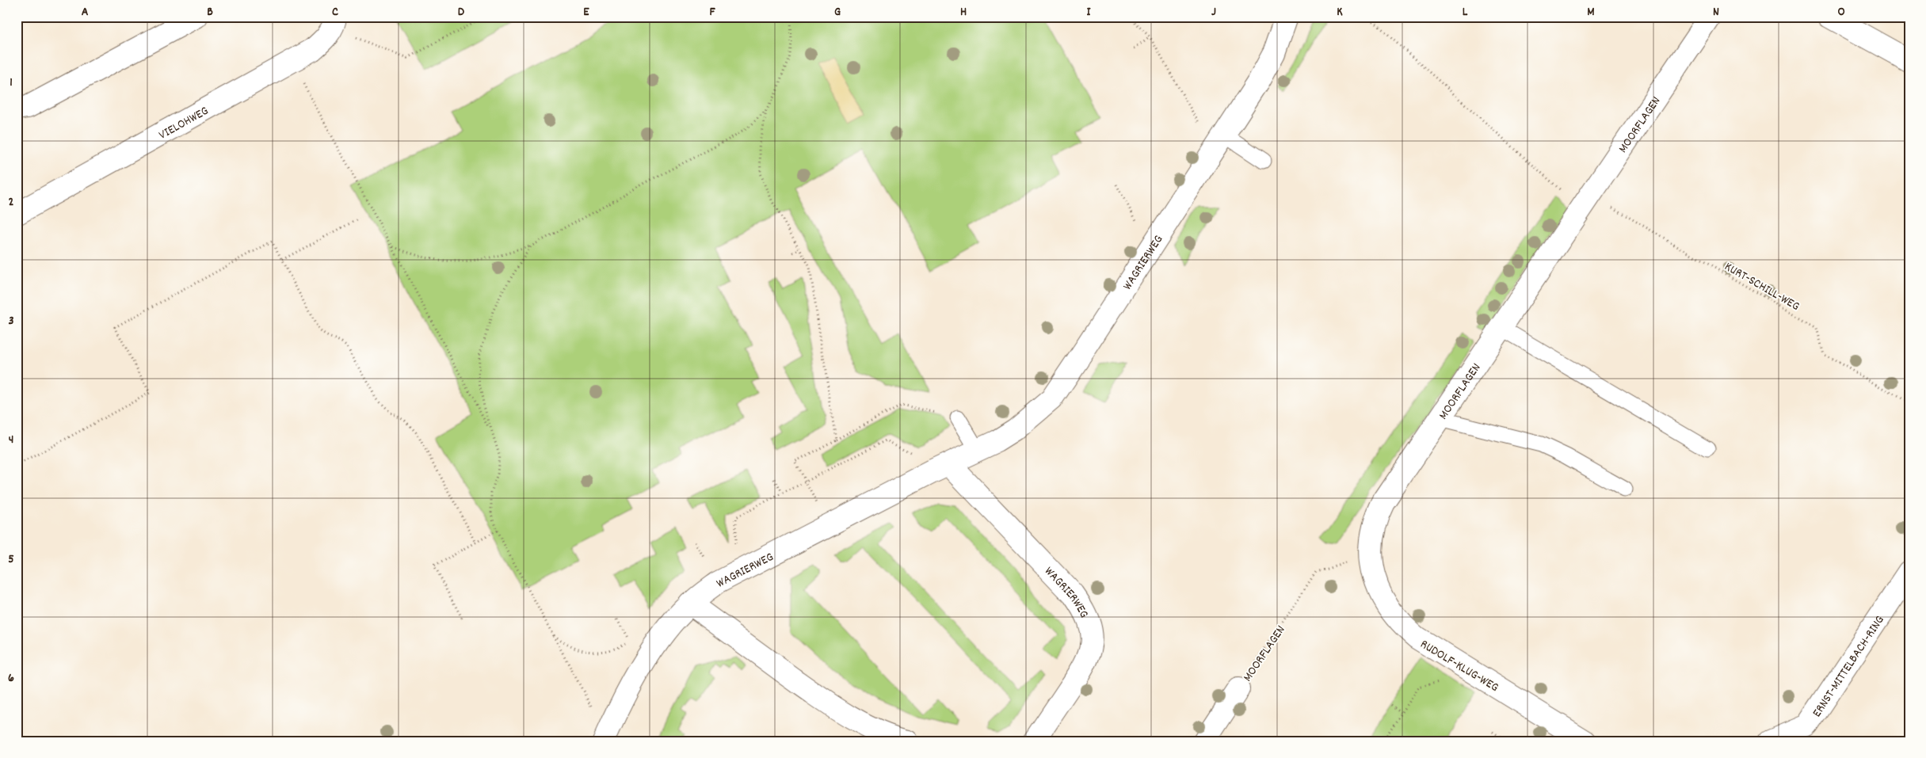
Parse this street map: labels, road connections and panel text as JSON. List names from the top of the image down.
{
  "streets": {
    "street": [
      "VIELOHWEG",
      "MOORFLAGEN",
      "WAGRIERWEG",
      "RUDOLF-KLUG-WEG",
      "ERNST-MITTELBACH-RING"
    ],
    "path": ["KURT-SCHILL-WEG"]
  },
  "crossings": [
    ["MOORFLAGEN", "KURT-SCHILL-WEG"],
    ["MOORFLAGEN", "RUDOLF-KLUG-WEG"]
  ],
  "grid": {
    "columns": [
      "A",
      "B",
      "C",
      "D",
      "E",
      "F",
      "G",
      "H",
      "I",
      "J",
      "K",
      "L",
      "M",
      "N",
      "O"
    ],
    "rows": [
      "1",
      "2",
      "3",
      "4",
      "5",
      "6"
    ]
  }
}
